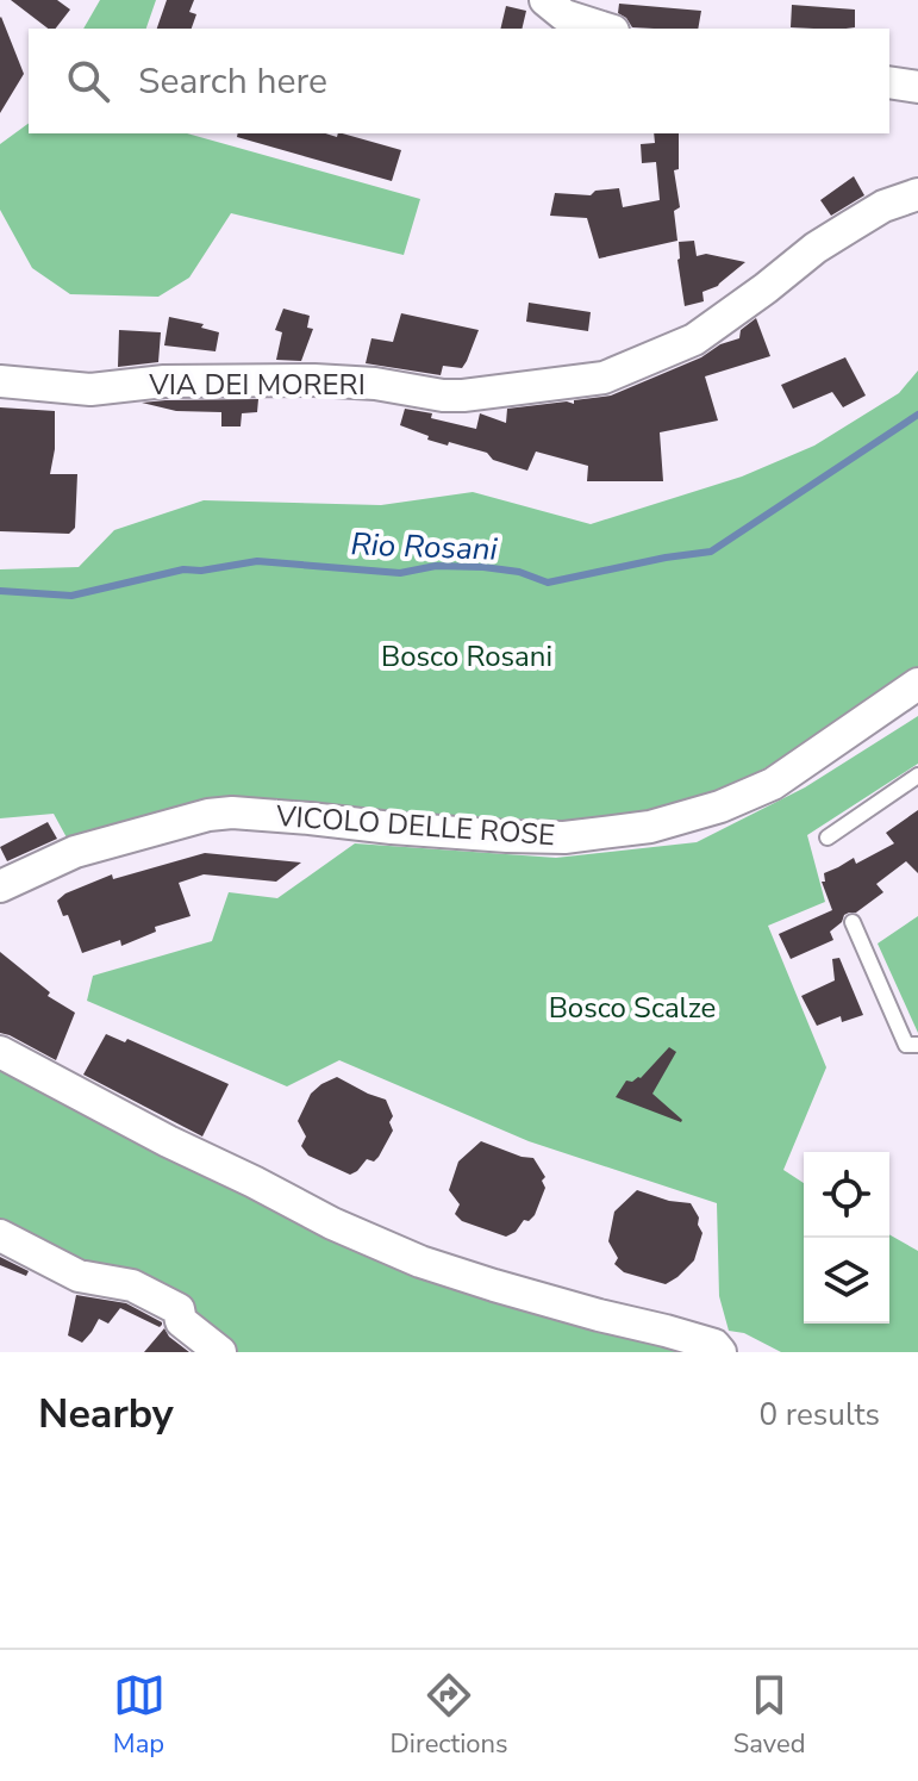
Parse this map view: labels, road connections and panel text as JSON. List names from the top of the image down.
{
  "streets": {
    "street": ["VIA DEI MORERI", "VICOLO DELLE ROSE"]
  },
  "water": ["Rio Rosani"],
  "parks": ["Bosco Rosani", "Bosco Scalze"],
  "page": {
    "search": "Search here",
    "heading": ["Nearby", "0 results"],
    "nav": ["Map", "Directions", "Saved"]
  }
}
